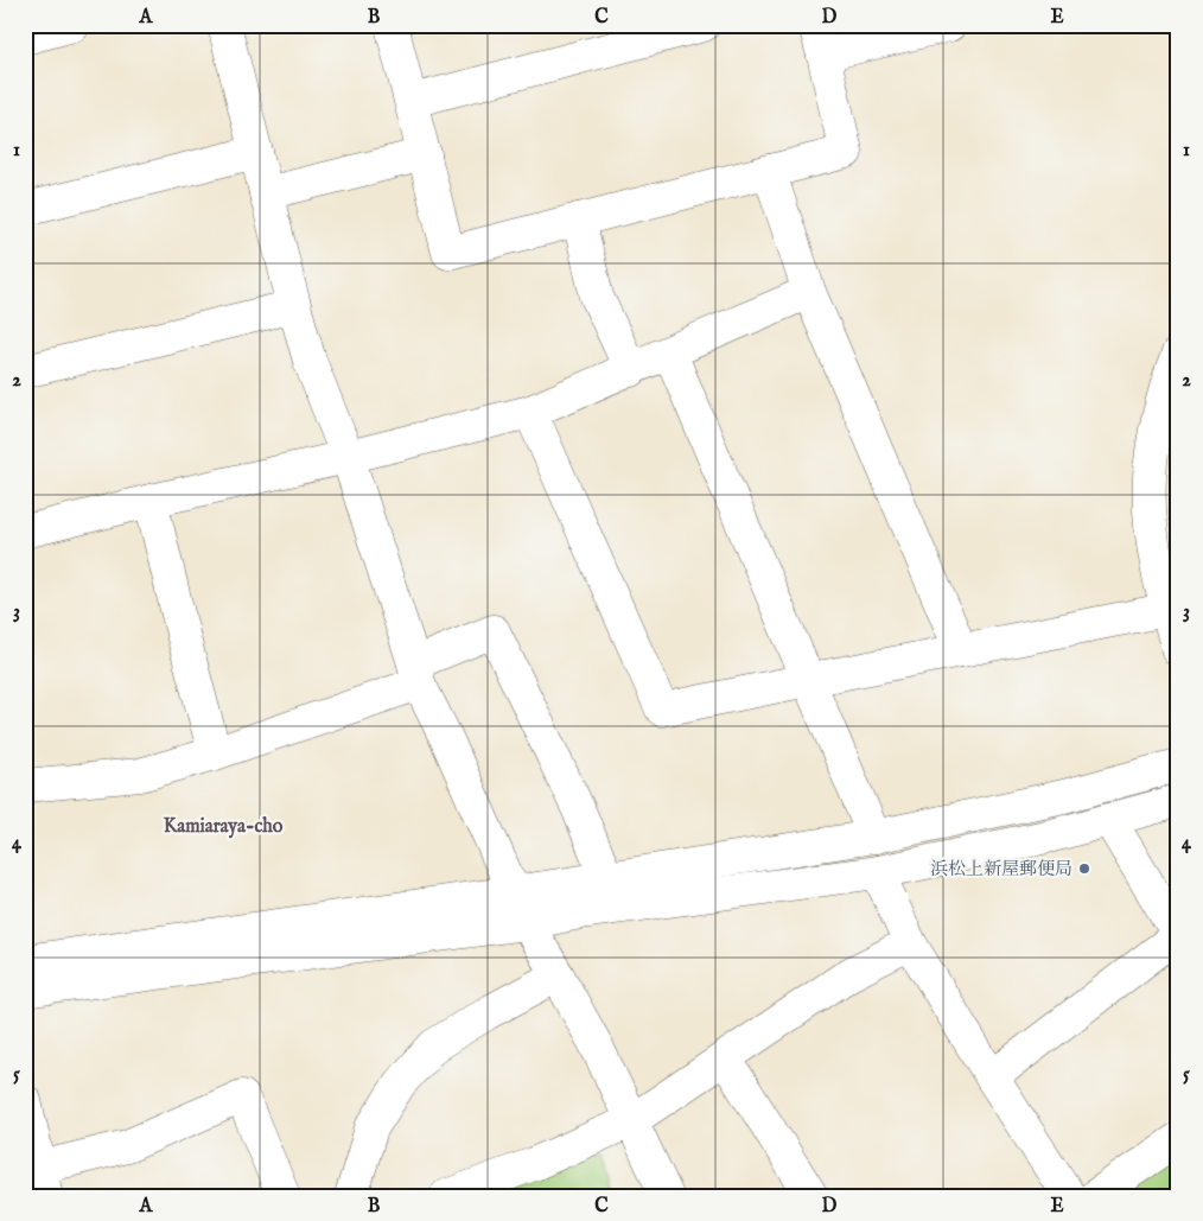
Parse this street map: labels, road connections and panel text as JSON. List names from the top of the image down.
{
  "districts": ["Kamiaraya-cho"],
  "places": ["浜松上新屋郵便局"],
  "grid": {
    "columns": [
      "A",
      "B",
      "C",
      "D",
      "E"
    ],
    "rows": [
      "1",
      "2",
      "3",
      "4",
      "5"
    ]
  }
}
